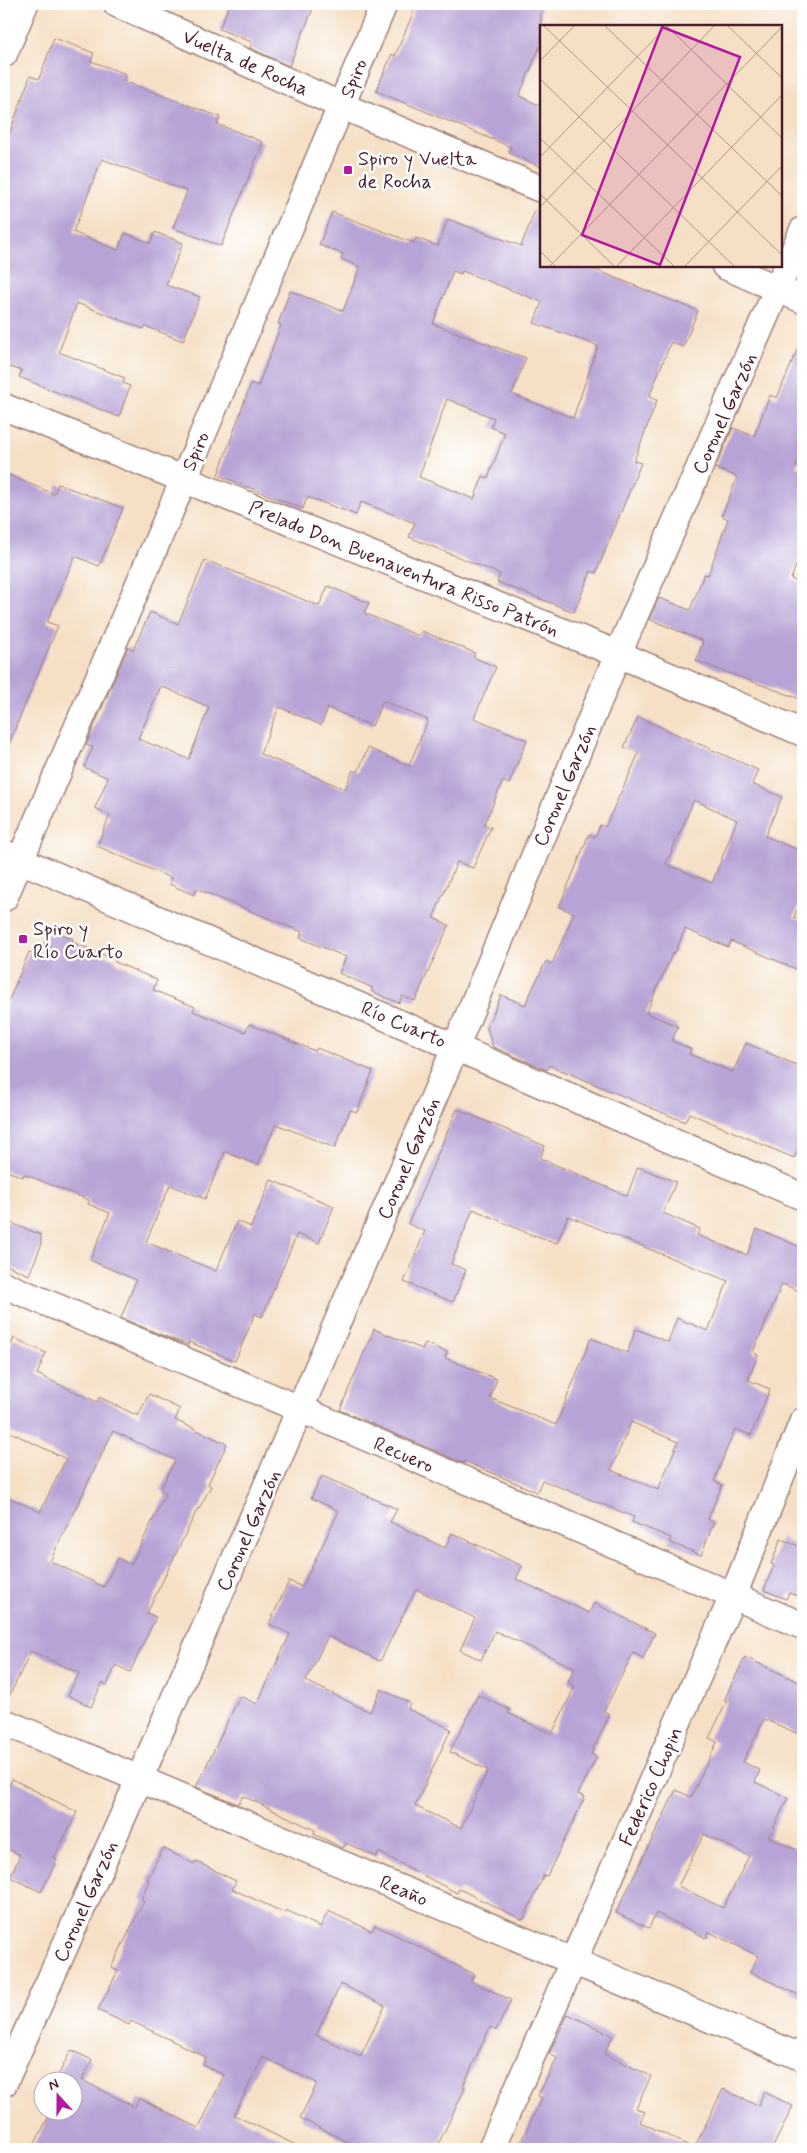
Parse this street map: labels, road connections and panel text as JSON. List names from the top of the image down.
{
  "streets": {
    "street": [
      "Vuelta de Rocha",
      "Spiro",
      "Coronel Garzón",
      "Prelado Don Buenaventura Risso Patrón",
      "Río Cuarto",
      "Recuero",
      "Federico Chopin",
      "Reaño"
    ]
  },
  "crossings": [
    ["Vuelta de Rocha", "Spiro"],
    ["Spiro", "Prelado Don Buenaventura Risso Patrón"],
    ["Spiro", "Río Cuarto"],
    ["Coronel Garzón", "Prelado Don Buenaventura Risso Patrón"],
    ["Coronel Garzón", "Río Cuarto"],
    ["Coronel Garzón", "Recuero"],
    ["Coronel Garzón", "Reaño"],
    ["Recuero", "Federico Chopin"],
    ["Federico Chopin", "Reaño"]
  ],
  "places": {
    "transit": ["Spiro y Vuelta de Rocha", "Spiro y Río Cuarto"]
  },
  "north": "top"
}
